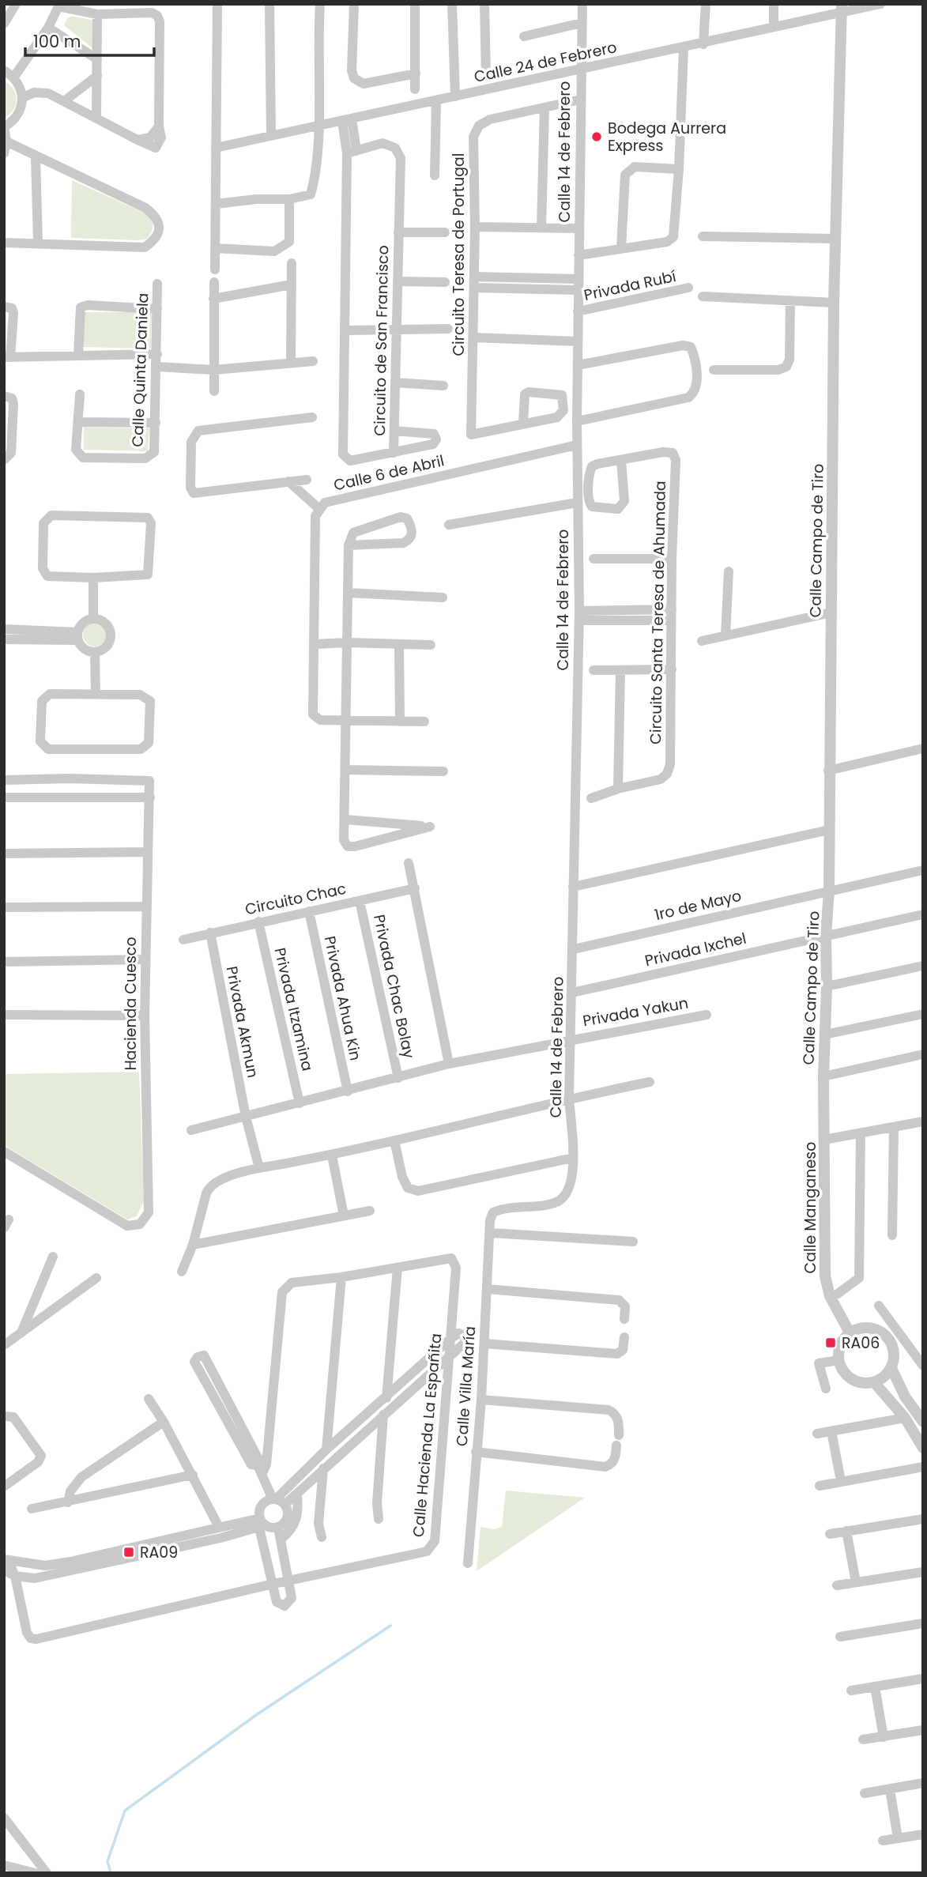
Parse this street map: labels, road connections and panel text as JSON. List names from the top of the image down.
{
  "streets": {
    "street": [
      "Calle 24 de Febrero",
      "Calle 14 de Febrero",
      "Circuito Teresa de Portugal",
      "Privada Rubí",
      "Circuito de San Francisco",
      "Calle Quinta Daniela",
      "Calle 6 de Abril",
      "Calle Campo de Tiro",
      "Circuito Santa Teresa de Ahumada",
      "Circuito Chac",
      "1ro de Mayo",
      "Privada Ixchel",
      "Privada Chac Bolay",
      "Privada Ahua Kin",
      "Hacienda Cuesco",
      "Privada Itzamina",
      "Privada Yakun",
      "Privada Akmun",
      "Calle Manganeso",
      "Calle Villa María",
      "Calle Hacienda La Españita"
    ]
  },
  "crossings": [
    ["Calle 24 de Febrero", "Calle 14 de Febrero"],
    ["Calle 24 de Febrero", "Circuito de San Francisco"],
    ["Calle 24 de Febrero", "Calle Campo de Tiro"],
    ["Calle 14 de Febrero", "Circuito Teresa de Portugal"],
    ["Calle 14 de Febrero", "Privada Rubí"],
    ["Calle 14 de Febrero", "Calle 6 de Abril"],
    ["Calle 14 de Febrero", "1ro de Mayo"],
    ["Calle 14 de Febrero", "Privada Ixchel"],
    ["Calle 14 de Febrero", "Privada Yakun"],
    ["Calle 14 de Febrero", "Calle Villa María"],
    ["Calle Campo de Tiro", "1ro de Mayo"],
    ["Calle Campo de Tiro", "Privada Ixchel"],
    ["Calle Campo de Tiro", "Calle Manganeso"],
    ["Circuito Chac", "Privada Chac Bolay"],
    ["Circuito Chac", "Privada Ahua Kin"],
    ["Circuito Chac", "Privada Itzamina"],
    ["Circuito Chac", "Privada Akmun"],
    ["Privada Chac Bolay", "Privada Yakun"],
    ["Privada Ahua Kin", "Privada Yakun"],
    ["Privada Itzamina", "Privada Yakun"],
    ["Privada Yakun", "Privada Akmun"]
  ],
  "places": {
    "other": ["Bodega Aurrera Express"],
    "transit": ["RA06", "RA09"]
  },
  "scale_bar": "100 m"
}
